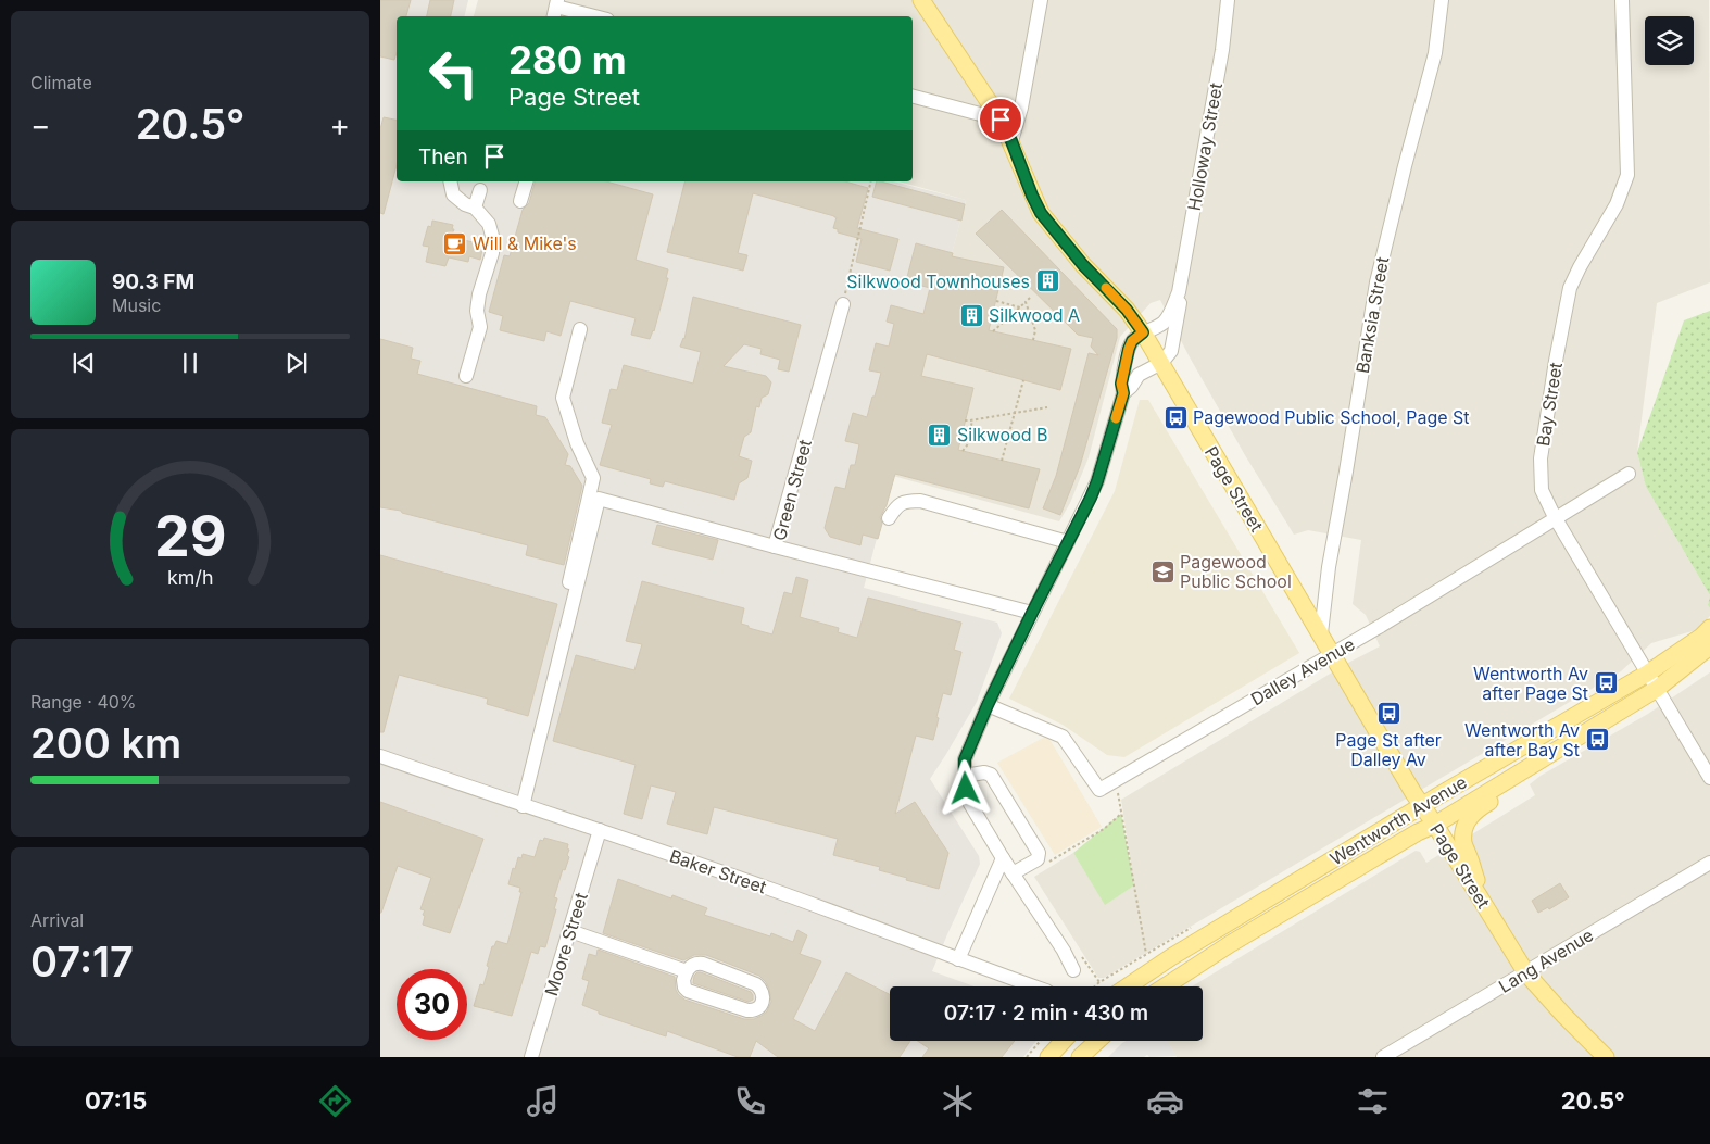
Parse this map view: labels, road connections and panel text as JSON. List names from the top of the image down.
{
  "streets": {
    "main road": ["Page Street", "Wentworth Avenue"],
    "street": [
      "Holloway Street",
      "Banksia Street",
      "Bay Street",
      "Green Street",
      "Dalley Avenue",
      "Baker Street",
      "Moore Street",
      "Lang Avenue"
    ]
  },
  "crossings": [
    ["Holloway Street", "Page Street"],
    ["Holloway Street", "Green Street"],
    ["Holloway Street", "Dalley Avenue"],
    ["Banksia Street", "Page Street"],
    ["Bay Street", "Dalley Avenue"],
    ["Bay Street", "Wentworth Avenue"],
    ["Page Street", "Dalley Avenue"],
    ["Page Street", "Wentworth Avenue"],
    ["Page Street", "Lang Avenue"],
    ["Baker Street", "Moore Street"]
  ],
  "places": {
    "cafe": ["Will & Mike's"],
    "building": ["Silkwood Townhouses", "Silkwood A", "Silkwood B"],
    "bus stop": [
      "Pagewood Public School, Page St",
      "Wentworth Av after Page St",
      "Page St after Dalley Av",
      "Wentworth Av after Bay St"
    ],
    "school or university": ["Pagewood Public School"]
  },
  "page": {
    "tile": [
      "Climate",
      ["Range · 40%", "200 km"],
      ["Arrival", "07:17"]
    ],
    "turn": ["280 m", "Page Street"],
    "heat": ["−", "20.5°", "+"],
    "then": "Then",
    "song": ["90.3 FM", "Music"],
    "limit": "30",
    "trip": "07:17 · 2 min · 430 m",
    "tabs": ["07:15", "20.5°"],
    "gauge": ["29", "km/h"]
  }
}
